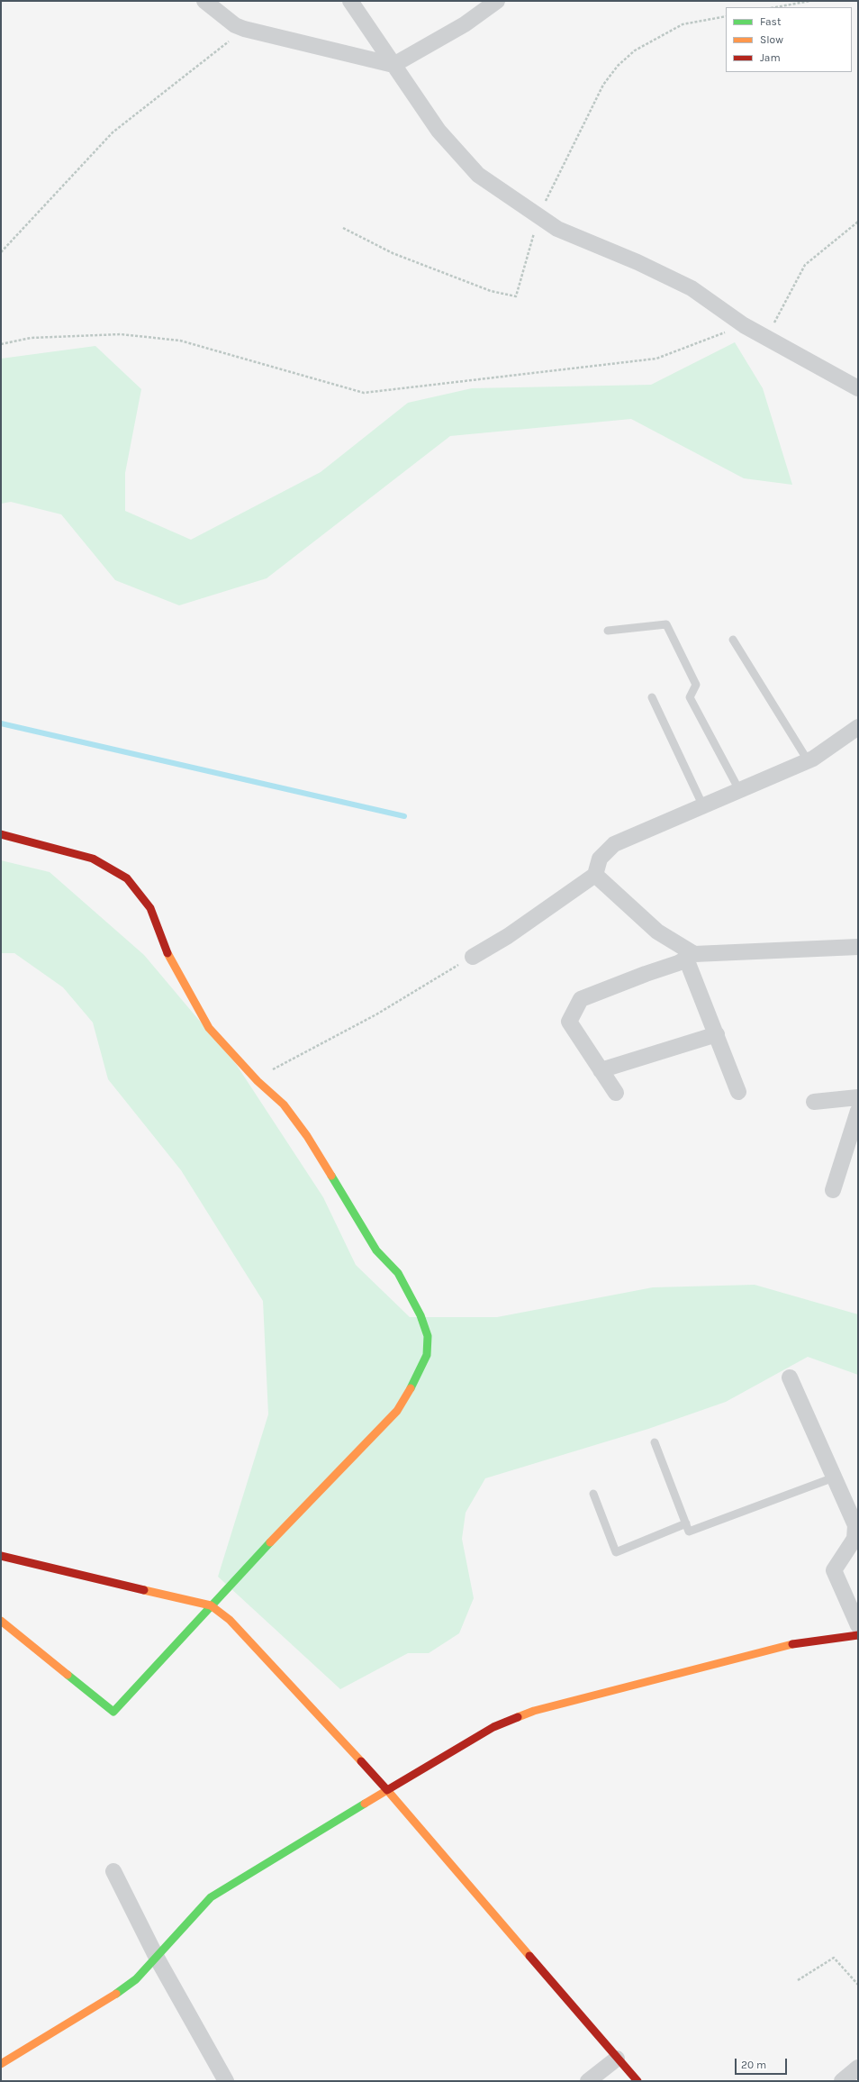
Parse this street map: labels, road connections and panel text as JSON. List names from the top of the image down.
{
  "legend": ["Fast", "Slow", "Jam"],
  "scale_bar": "20 m"
}
